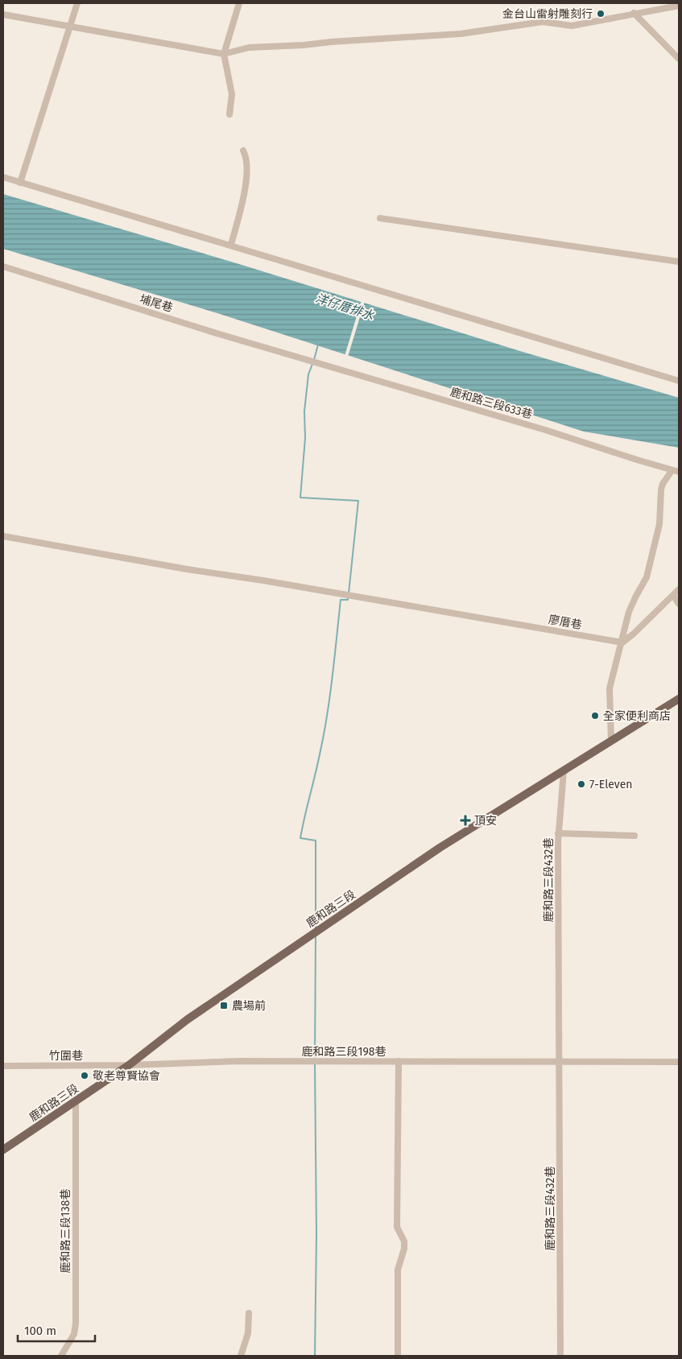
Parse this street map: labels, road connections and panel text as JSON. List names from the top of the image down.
{
  "streets": {
    "main road": ["鹿和路三段"],
    "street": [
      "埔尾巷",
      "鹿和路三段633巷",
      "廖厝巷",
      "鹿和路三段432巷",
      "鹿和路三段198巷",
      "竹圍巷",
      "鹿和路三段138巷"
    ]
  },
  "crossings": [
    ["埔尾巷", "鹿和路三段633巷"],
    ["鹿和路三段432巷", "鹿和路三段"],
    ["鹿和路三段432巷", "鹿和路三段198巷"],
    ["鹿和路三段", "鹿和路三段198巷"],
    ["鹿和路三段", "竹圍巷"],
    ["鹿和路三段", "鹿和路三段138巷"],
    ["鹿和路三段198巷", "竹圍巷"]
  ],
  "water": ["洋仔厝排水"],
  "places": {
    "other": [
      "金台山雷射雕刻行",
      "全家便利商店",
      "7-Eleven",
      "敬老尊賢協會"
    ],
    "health": ["頂安"],
    "transit": ["農場前"]
  },
  "scale_bar": "100 m"
}
